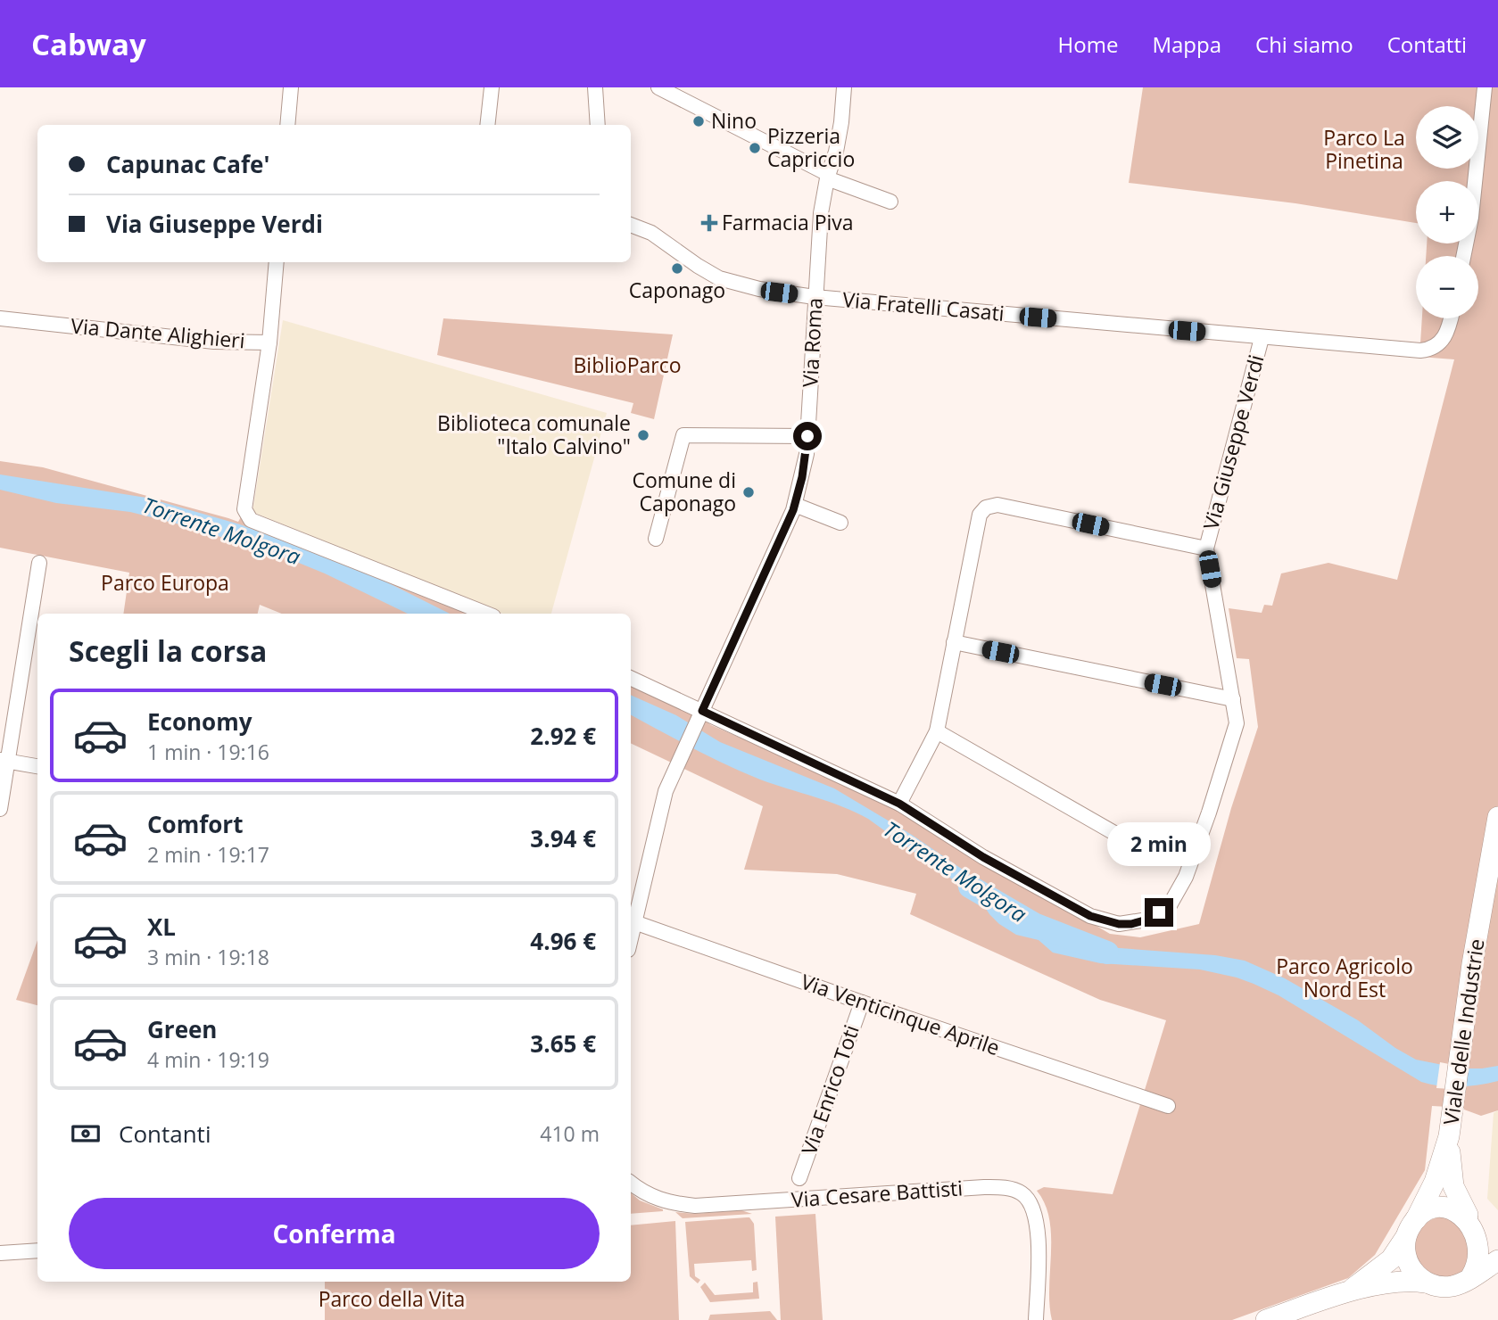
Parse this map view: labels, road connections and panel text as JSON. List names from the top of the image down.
{
  "streets": {
    "street": [
      "Via Fratelli Casati",
      "Via Dante Alighieri",
      "Via Roma",
      "Via Giuseppe Verdi",
      "Via Venticinque Aprile",
      "Viale delle Industrie",
      "Via Enrico Toti",
      "Via Cesare Battisti"
    ]
  },
  "crossings": [
    ["Via Fratelli Casati", "Via Roma"],
    ["Via Fratelli Casati", "Via Giuseppe Verdi"],
    ["Via Roma", "Via Giuseppe Verdi"],
    ["Via Roma", "Via Venticinque Aprile"],
    ["Via Venticinque Aprile", "Via Enrico Toti"]
  ],
  "water": ["Torrente Molgora"],
  "parks": [
    "Parco La Pinetina",
    "BiblioParco",
    "Parco Europa",
    "Parco Agricolo Nord Est",
    "Parco della Vita"
  ],
  "places": {
    "other": [
      "Nino",
      "Pizzeria Capriccio",
      "Caponago",
      "Biblioteca comunale \"Italo Calvino\"",
      "Comune di Caponago"
    ],
    "health": ["Farmacia Piva"]
  },
  "page": {
    "header": "Cabway",
    "nav": [
      "Home",
      "Mappa",
      "Chi siamo",
      "Contatti"
    ],
    "map_buttons": ["+", "−"],
    "banner": ["Capunac Cafe'", "Via Giuseppe Verdi"],
    "heading": "Scegli la corsa",
    "list": [
      {
        "name": "Economy",
        "note": "1 min · 19:16",
        "value": "2.92 €"
      },
      {
        "name": "Comfort",
        "note": "2 min · 19:17",
        "value": "3.94 €"
      },
      {
        "name": "XL",
        "note": "3 min · 19:18",
        "value": "4.96 €"
      },
      {
        "name": "Green",
        "note": "4 min · 19:19",
        "value": "3.65 €"
      }
    ],
    "bubble": "2 min",
    "pay": ["Contanti", "410 m"],
    "buttons": "Conferma"
  }
}
